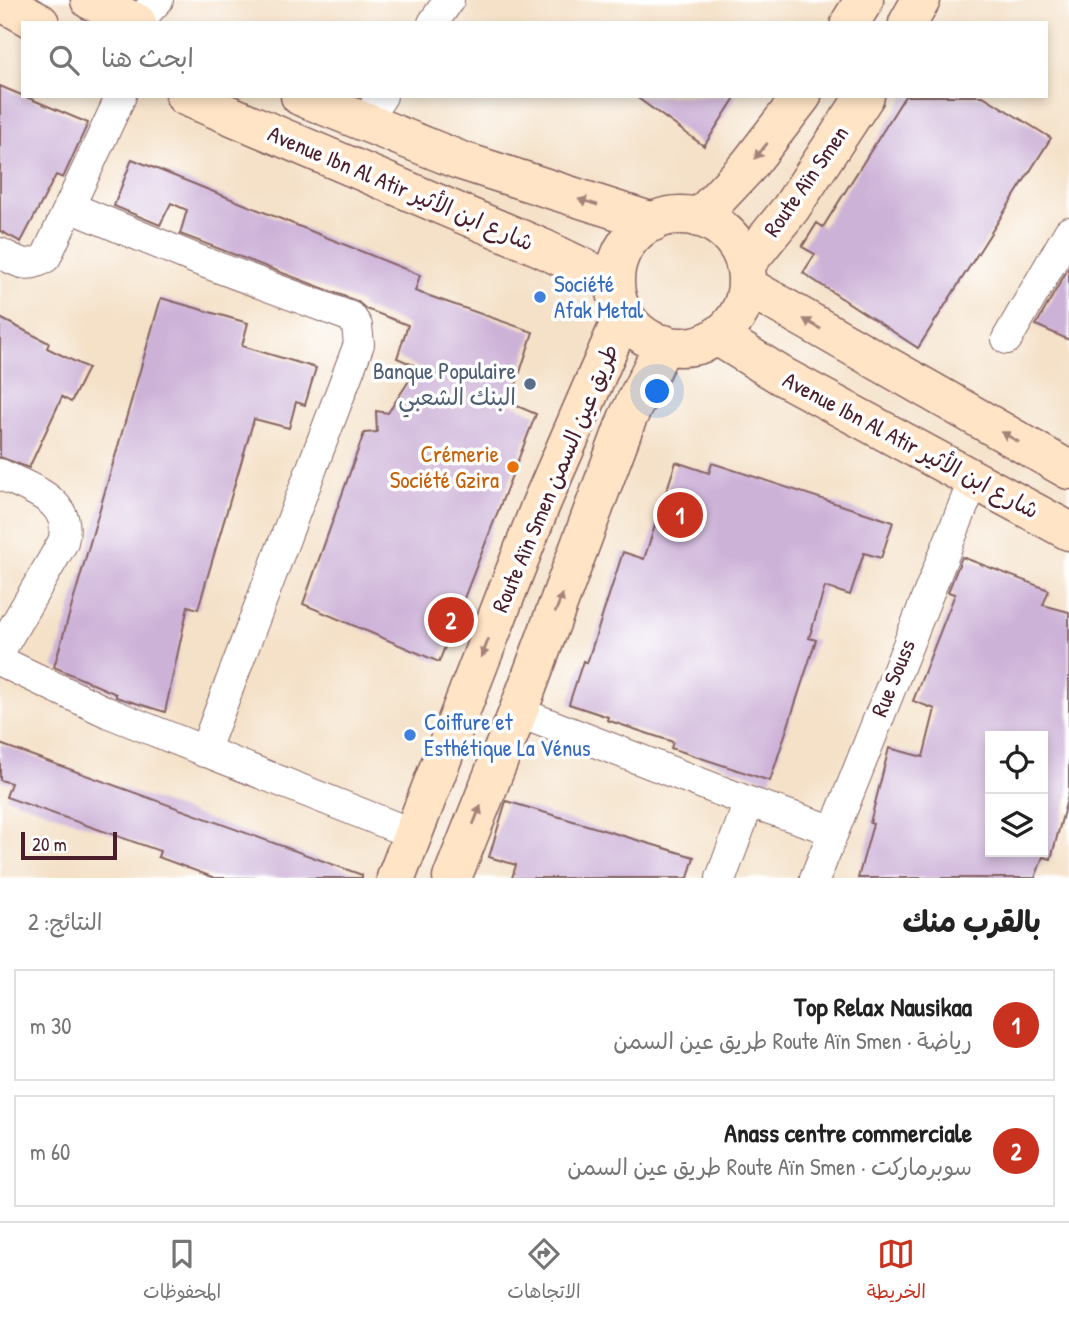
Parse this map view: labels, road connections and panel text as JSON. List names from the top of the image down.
{
  "streets": {
    "main road": ["Route Aïn Smen", "Avenue Ibn Al Atir شارع ابن الأثير", "Route Aïn Smen طريق عين السمن"],
    "street": ["Rue Souss"]
  },
  "crossings": [
    ["Route Aïn Smen", "Avenue Ibn Al Atir شارع ابن الأثير"],
    ["Route Aïn Smen", "Route Aïn Smen طريق عين السمن"],
    ["Avenue Ibn Al Atir شارع ابن الأثير", "Route Aïn Smen طريق عين السمن"],
    ["Avenue Ibn Al Atir شارع ابن الأثير", "Rue Souss"]
  ],
  "places": [
    "Société Afak Metal",
    "Banque Populaire البنك الشعبي",
    "Crémerie Société Gzira",
    "Coiffure et Esthétique La Vénus"
  ],
  "scale_bar": "20 m",
  "page": {
    "search": "ابحث هنا",
    "pins": ["1", "2"],
    "scale": "20 m",
    "heading": ["بالقرب منك", "النتائج: 2"],
    "list": [
      {
        "mark": "1",
        "name": "Top Relax Nausikaa",
        "note": "رياضة · Route Aïn Smen طريق عين السمن",
        "value": "30 m"
      },
      {
        "mark": "2",
        "name": "Anass centre commerciale",
        "note": "سوبرماركت · Route Aïn Smen طريق عين السمن",
        "value": "60 m"
      }
    ],
    "nav": ["الخريطة", "الاتجاهات", "المحفوظات"]
  }
}
